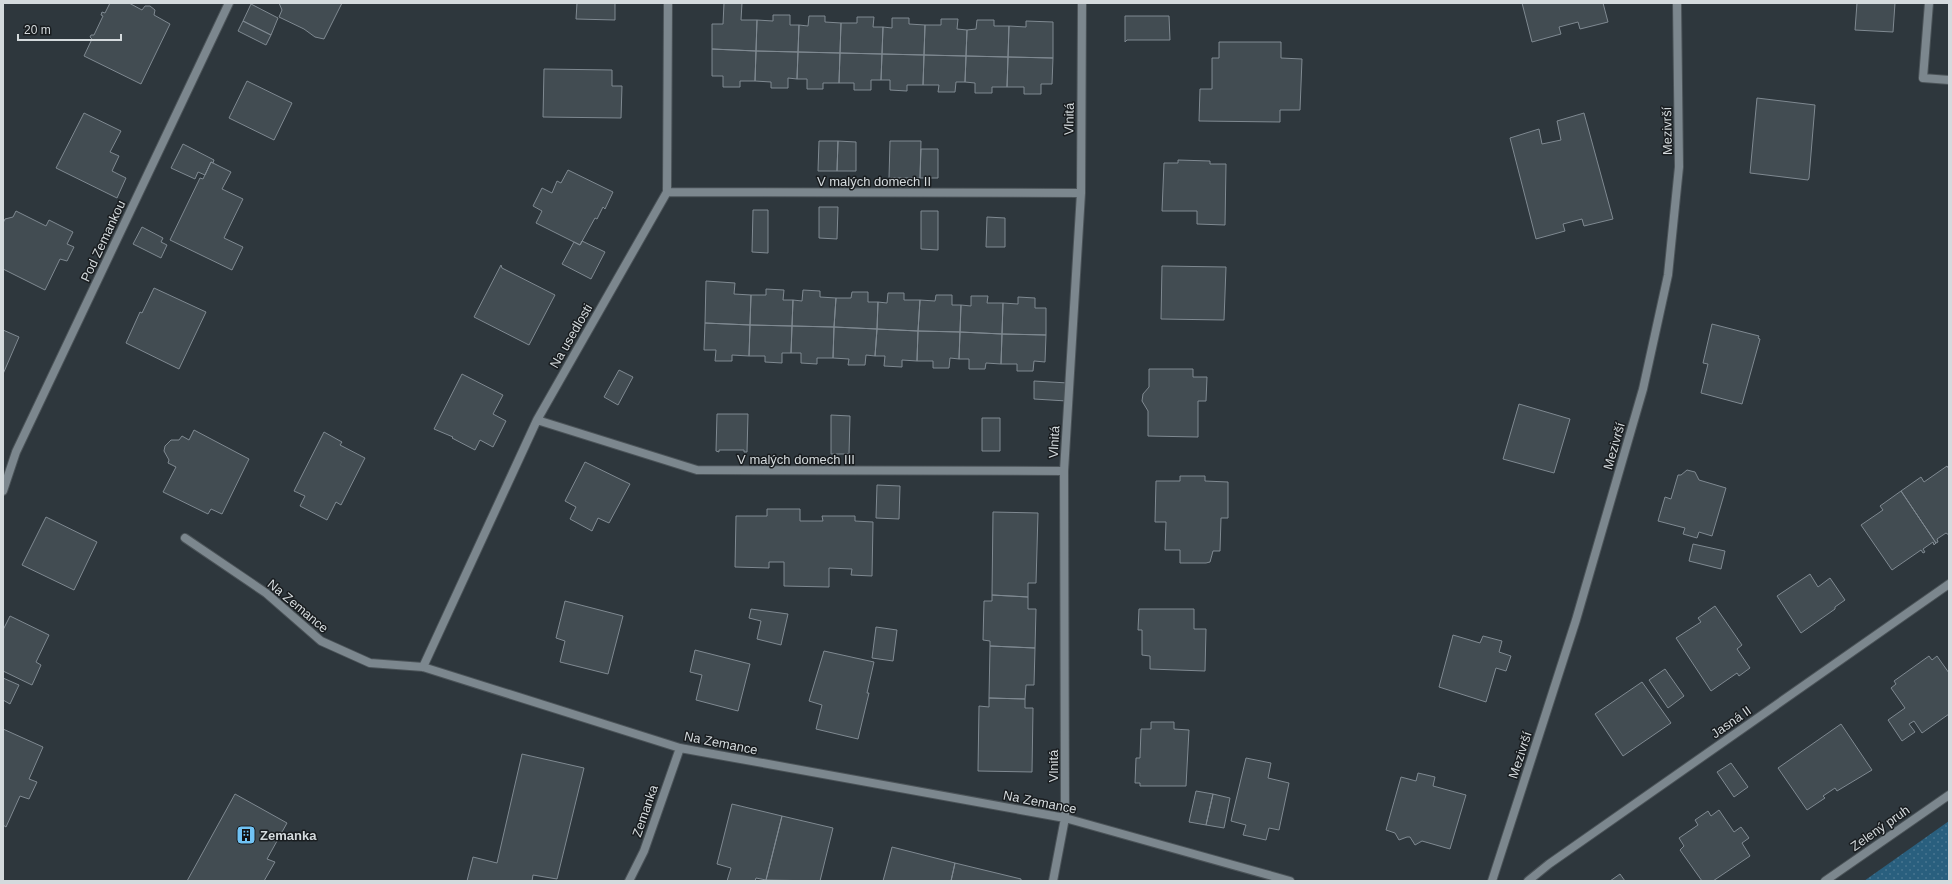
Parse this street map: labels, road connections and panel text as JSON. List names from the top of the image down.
{
  "streets": {
    "street": [
      "Vlnitá",
      "Mezivrší",
      "V malých domech II",
      "Pod Zemankou",
      "Na usedlosti",
      "V malých domech III",
      "Na Zemance",
      "Jasná II",
      "Zemanka",
      "Zelený pruh"
    ]
  },
  "crossings": [
    ["Vlnitá", "V malých domech II"],
    ["Vlnitá", "V malých domech III"],
    ["Vlnitá", "Na Zemance"],
    ["V malých domech II", "Na usedlosti"],
    ["Na usedlosti", "V malých domech III"],
    ["Na usedlosti", "Na Zemance"],
    ["Na Zemance", "Zemanka"]
  ],
  "places": {
    "building": ["Zemanka"]
  },
  "scale_bar": "20 m"
}
